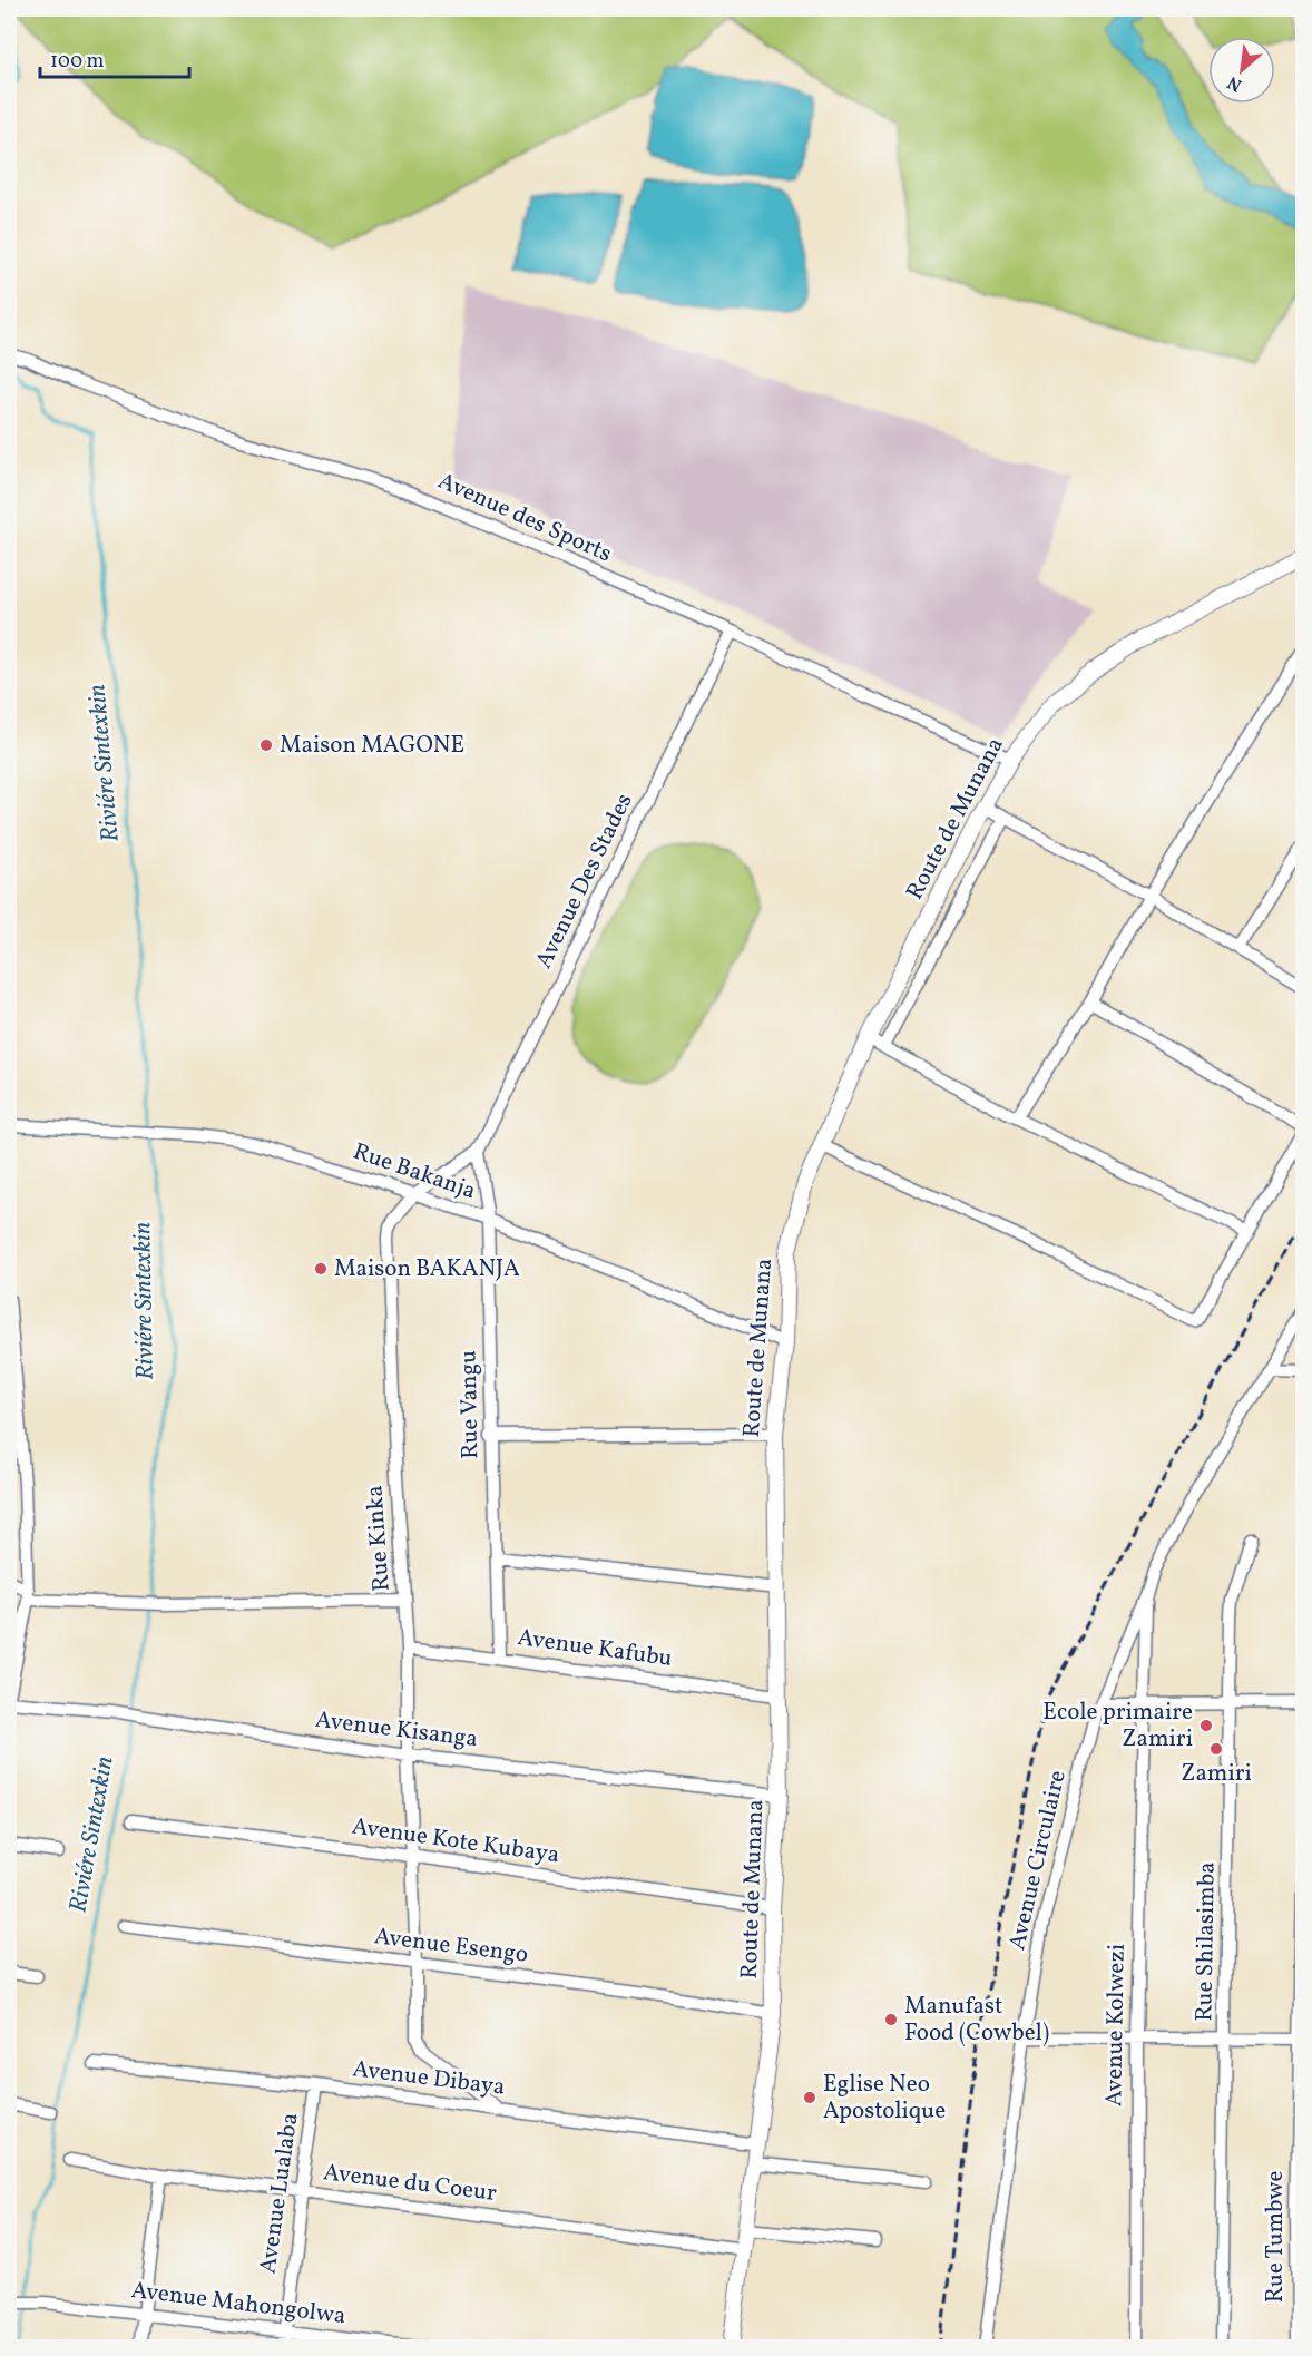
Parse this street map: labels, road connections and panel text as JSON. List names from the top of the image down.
{
  "streets": {
    "main road": ["Route de Munana"],
    "street": [
      "Avenue des Sports",
      "Avenue Des Stades",
      "Rue Bakanja",
      "Rue Vangu",
      "Rue Kinka",
      "Avenue Kafubu",
      "Avenue Kisanga",
      "Avenue Kote Kubaya",
      "Avenue Circulaire",
      "Rue Shilasimba",
      "Avenue Esengo",
      "Avenue Kolwezi",
      "Avenue Dibaya",
      "Avenue du Coeur",
      "Avenue Lualaba",
      "Rue Tumbwe",
      "Avenue Mahongolwa"
    ]
  },
  "crossings": [
    ["Avenue des Sports", "Route de Munana"],
    ["Avenue des Sports", "Avenue Des Stades"],
    ["Route de Munana", "Rue Bakanja"],
    ["Route de Munana", "Avenue Kafubu"],
    ["Route de Munana", "Avenue Kisanga"],
    ["Route de Munana", "Avenue Kote Kubaya"],
    ["Route de Munana", "Avenue Esengo"],
    ["Route de Munana", "Avenue Dibaya"],
    ["Route de Munana", "Avenue du Coeur"],
    ["Avenue Des Stades", "Rue Vangu"],
    ["Avenue Des Stades", "Rue Kinka"],
    ["Rue Bakanja", "Rue Vangu"],
    ["Rue Bakanja", "Rue Kinka"],
    ["Rue Vangu", "Rue Kinka"],
    ["Rue Vangu", "Avenue Kafubu"],
    ["Rue Kinka", "Avenue Kafubu"],
    ["Rue Kinka", "Avenue Kisanga"],
    ["Rue Kinka", "Avenue Kote Kubaya"],
    ["Rue Kinka", "Avenue Esengo"],
    ["Rue Kinka", "Avenue Dibaya"],
    ["Avenue Circulaire", "Avenue Kolwezi"],
    ["Avenue Dibaya", "Avenue Lualaba"],
    ["Avenue du Coeur", "Avenue Lualaba"],
    ["Avenue Lualaba", "Avenue Mahongolwa"]
  ],
  "water": ["Riviére Sintexkin"],
  "places": [
    "Maison MAGONE",
    "Maison BAKANJA",
    "Ecole primaire Zamiri",
    "Zamiri",
    "Manufast Food (Cowbel)",
    "Eglise Neo Apostolique"
  ],
  "scale_bar": "100 m",
  "north": "bottom left"
}
